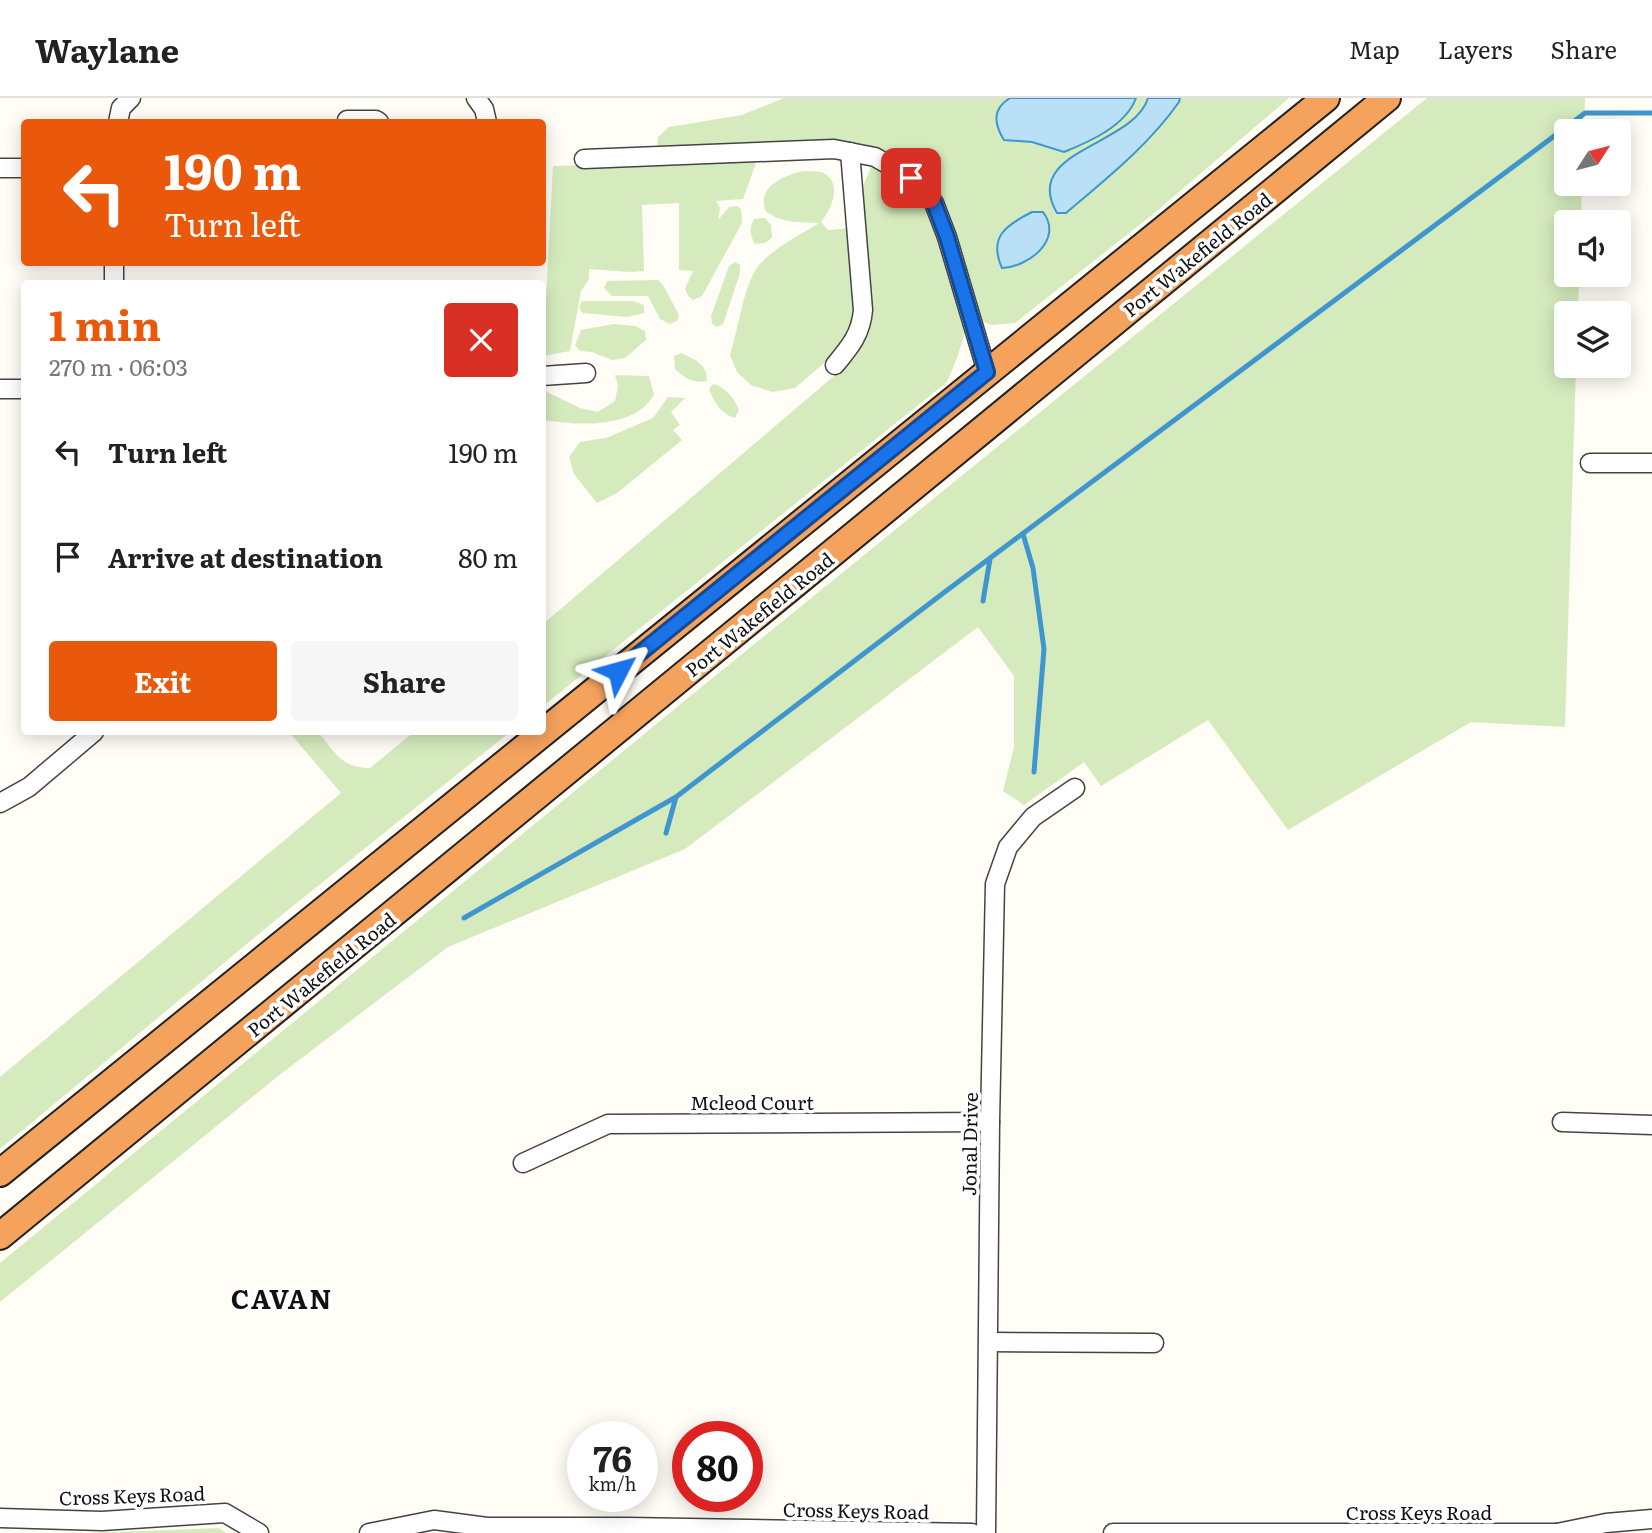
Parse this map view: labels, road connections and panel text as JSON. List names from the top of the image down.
{
  "streets": {
    "highway": ["Port Wakefield Road"],
    "street": ["Mcleod Court", "Jonal Drive", "Cross Keys Road"]
  },
  "crossings": [
    ["Mcleod Court", "Jonal Drive"]
  ],
  "districts": ["CAVAN"],
  "north": "top right",
  "page": {
    "header": "Waylane",
    "nav": ["Map", "Layers", "Share"],
    "turn": ["190 m", "Turn left"],
    "heading": ["1 min", "270 m · 06:03"],
    "list": [
      {
        "name": "Turn left",
        "value": "190 m"
      },
      {
        "name": "Arrive at destination",
        "value": "80 m"
      }
    ],
    "buttons": ["Exit", "Share"],
    "speed": "76 km/h",
    "limit": "80"
  }
}
